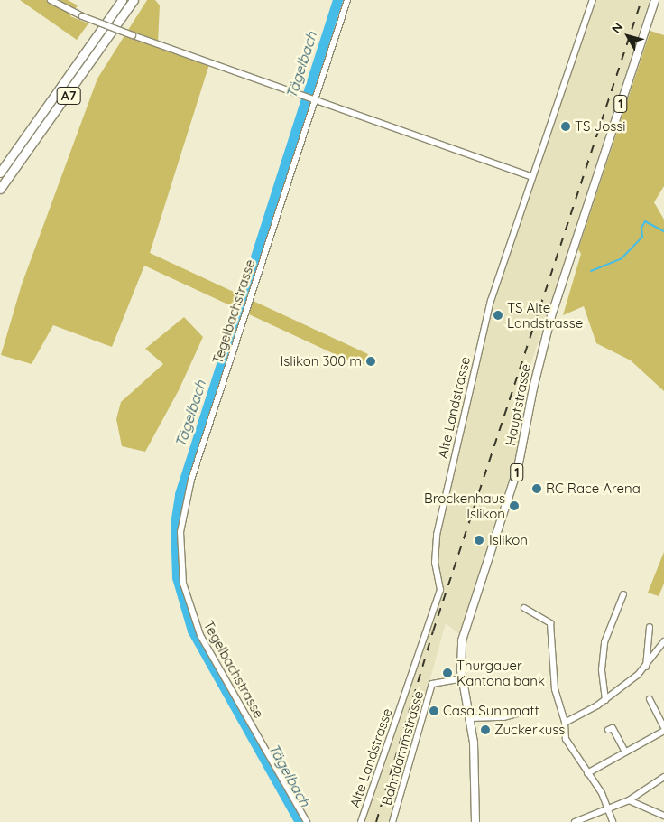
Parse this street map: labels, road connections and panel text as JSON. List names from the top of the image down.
{
  "streets": {
    "highway": ["A7"],
    "main road": ["1", "Hauptstrasse"],
    "street": ["Tegelbachstrasse", "Alte Landstrasse", "Bahndammstrasse"]
  },
  "crossings": [
    ["Hauptstrasse", "Bahndammstrasse"]
  ],
  "water": ["Tägelbach"],
  "places": [
    "TS Jossi",
    "TS Alte Landstrasse",
    "Islikon 300 m",
    "RC Race Arena",
    "Brockenhaus Islikon",
    "Islikon",
    "Thurgauer Kantonalbank",
    "Casa Sunnmatt",
    "Zuckerkuss"
  ],
  "north": "top left"
}
